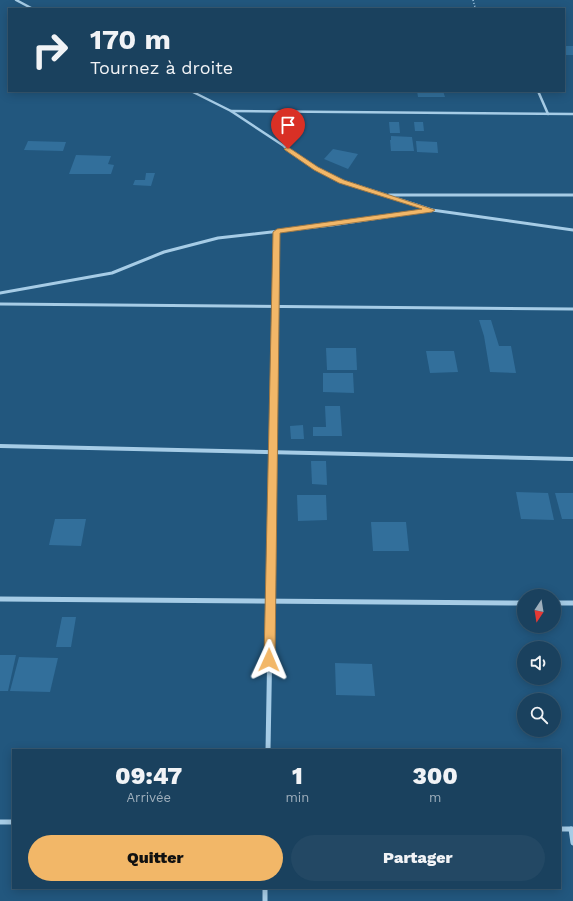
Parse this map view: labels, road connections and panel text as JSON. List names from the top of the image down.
{
  "north": "bottom",
  "page": {
    "turn": ["170 m", "Tournez à droite"],
    "eta": [
      "09:47",
      "Arrivée",
      "1",
      "min",
      "300",
      "m"
    ],
    "buttons": ["Quitter", "Partager"]
  }
}
